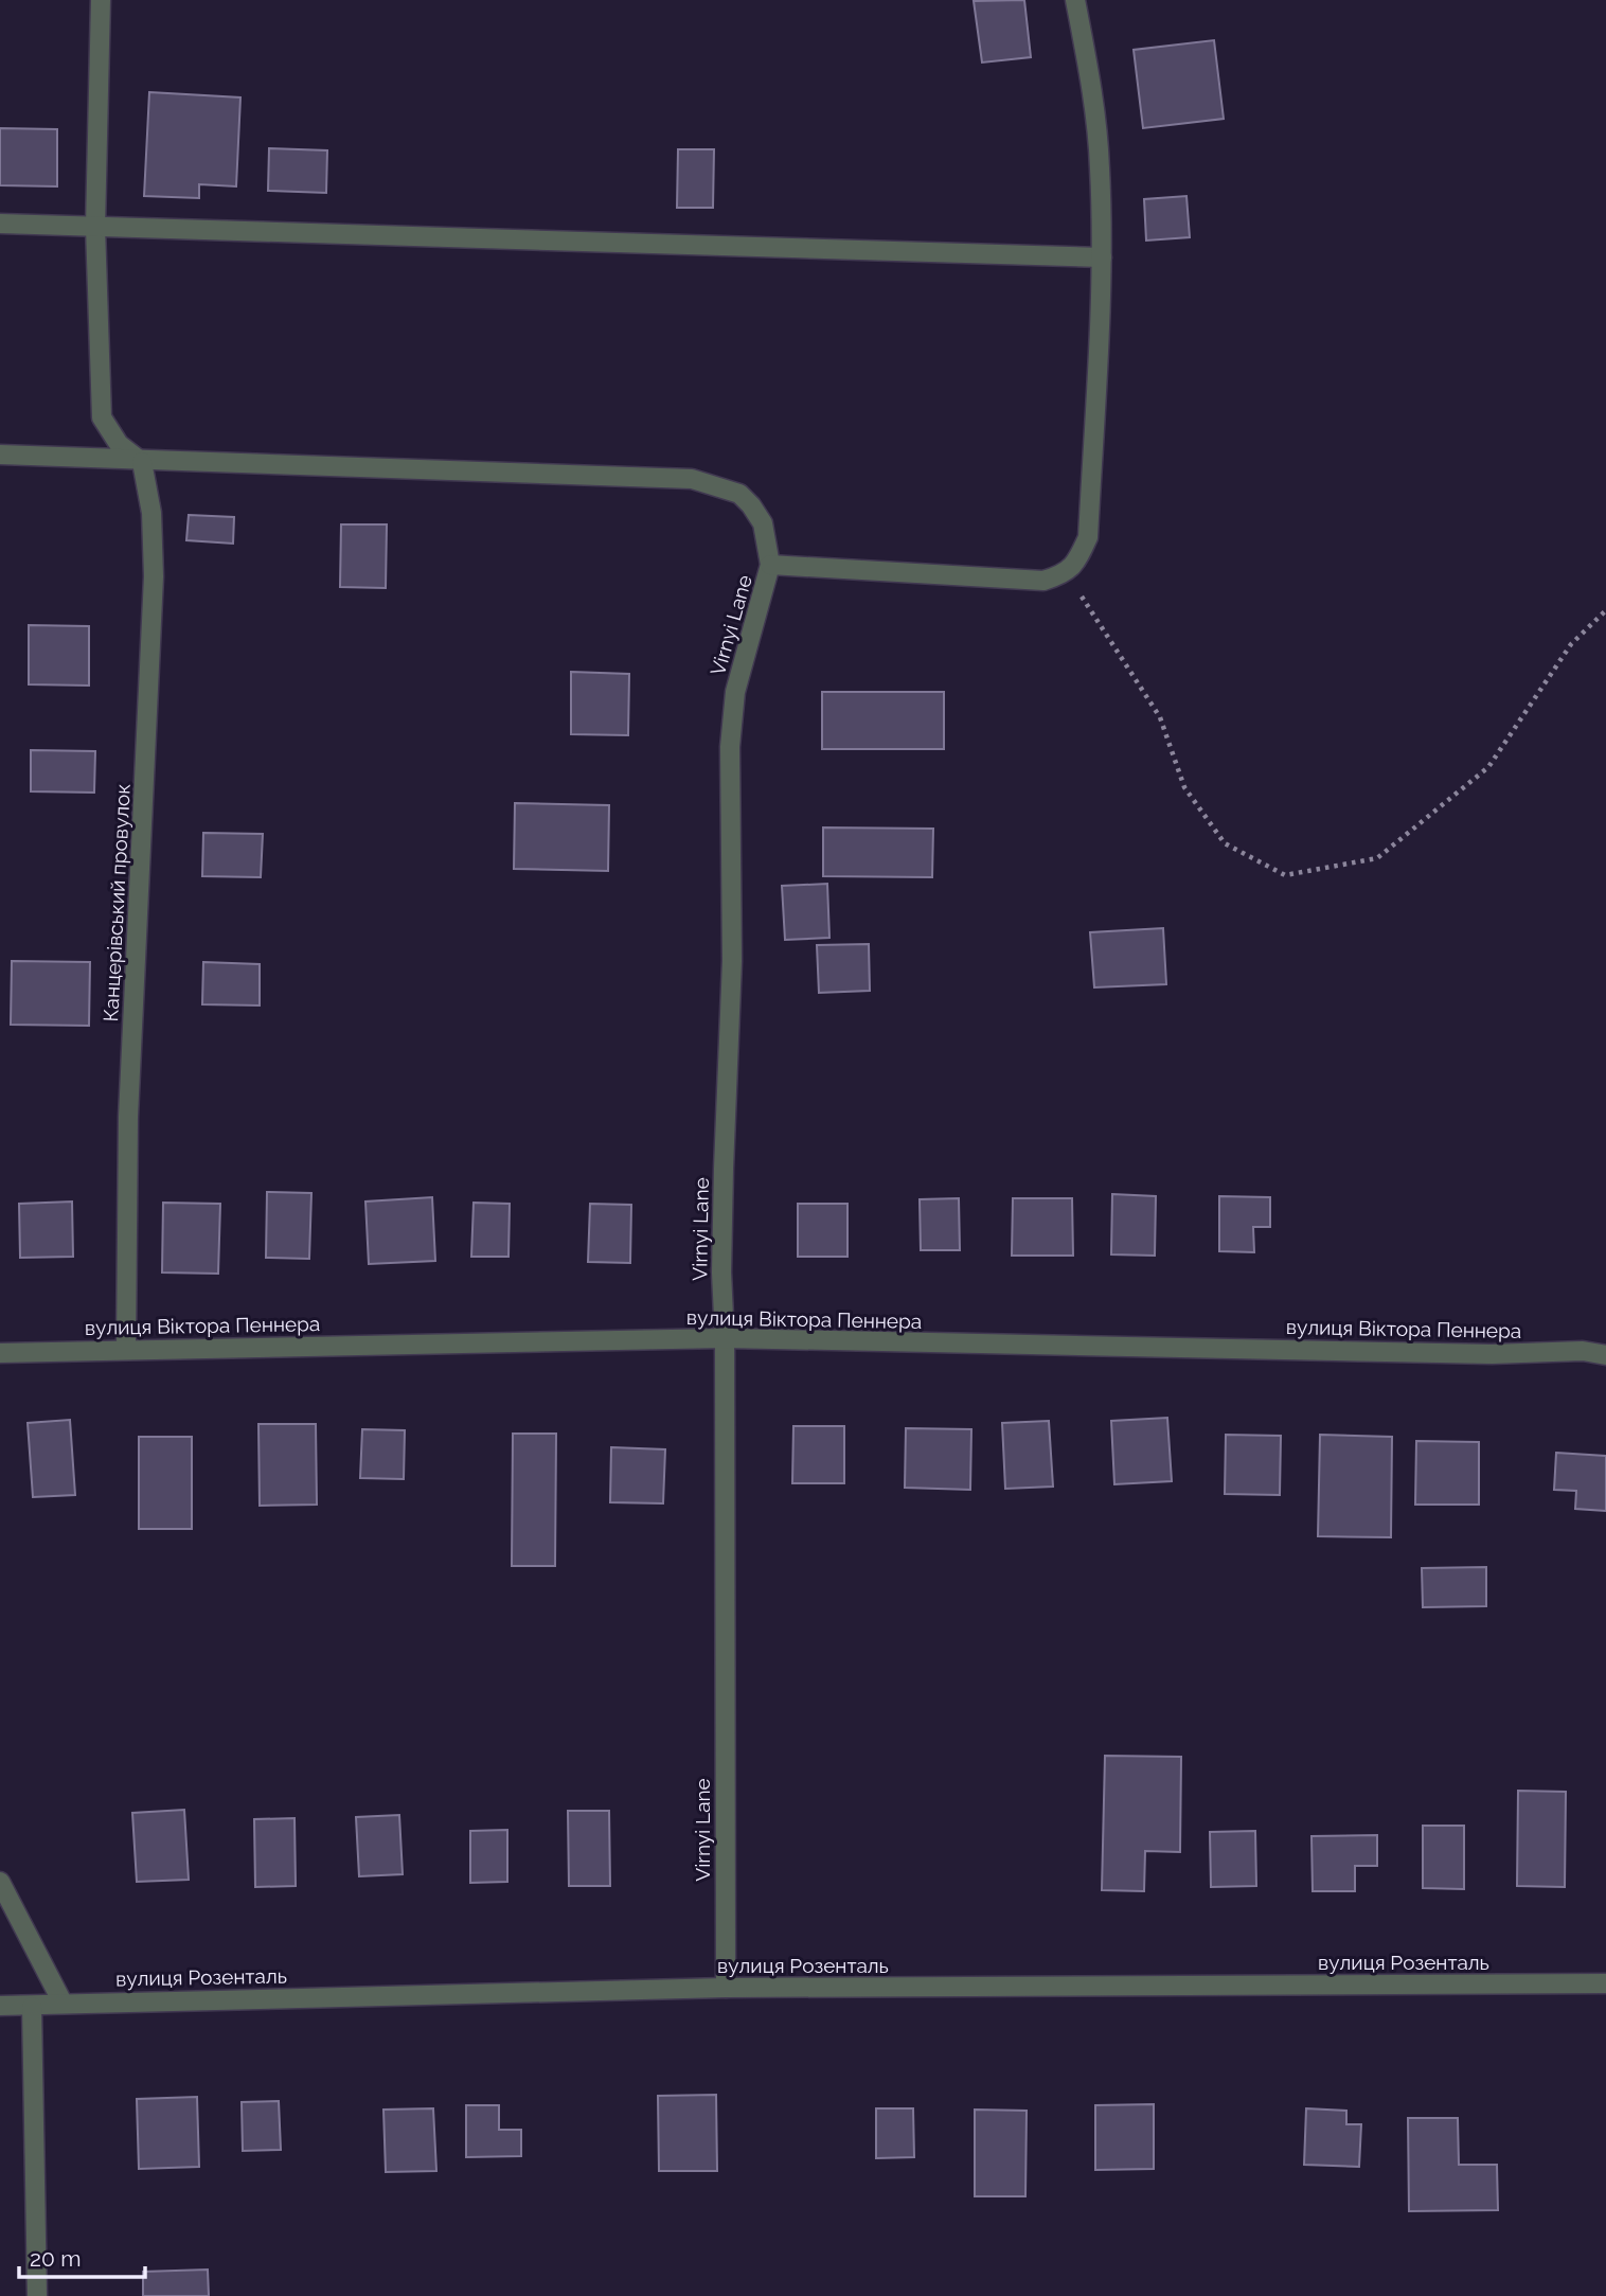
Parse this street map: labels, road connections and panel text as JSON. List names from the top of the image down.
{
  "streets": {
    "street": [
      "Virnyi Lane",
      "Канцерівський провулок",
      "вулиця Віктора Пеннера",
      "вулиця Розенталь"
    ]
  },
  "crossings": [
    ["Virnyi Lane", "вулиця Віктора Пеннера"],
    ["Virnyi Lane", "вулиця Розенталь"],
    ["Канцерівський провулок", "вулиця Віктора Пеннера"]
  ],
  "scale_bar": "20 m"
}
